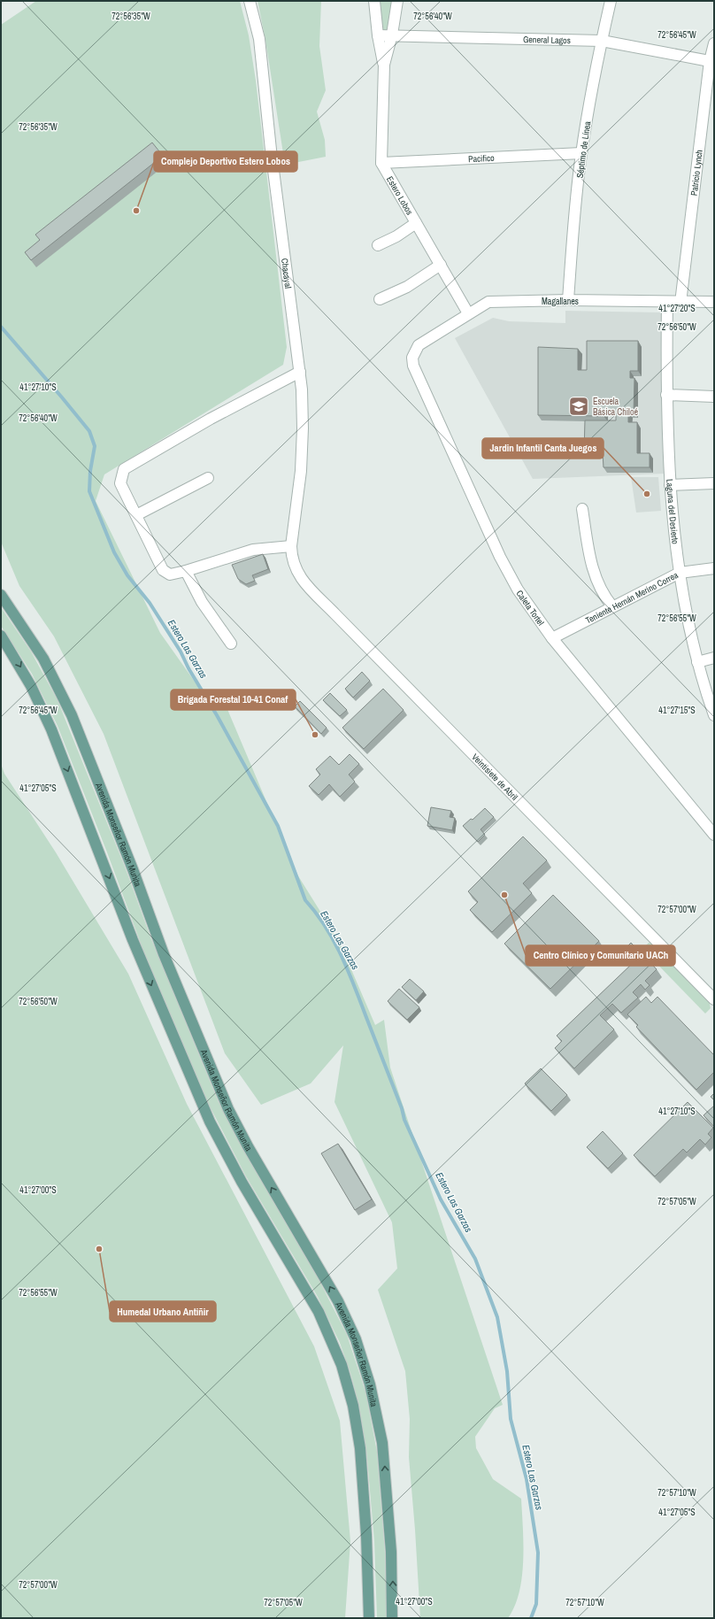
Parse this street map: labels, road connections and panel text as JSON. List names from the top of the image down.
{
  "streets": {
    "main road": ["Avenida Monseñor Ramón Munita"],
    "street": [
      "General Lagos",
      "Séptimo de Línea",
      "Pacifico",
      "Patricio Lynch",
      "Estero Lobos",
      "Chacayal",
      "Magallanes",
      "Laguna del Desierto",
      "Teniente Hernán Merino Correa",
      "Caleta Tortel",
      "Veintisiete de Abril"
    ]
  },
  "crossings": [
    ["General Lagos", "Séptimo de Línea"],
    ["General Lagos", "Patricio Lynch"],
    ["General Lagos", "Estero Lobos"],
    ["Séptimo de Línea", "Pacifico"],
    ["Séptimo de Línea", "Magallanes"],
    ["Pacifico", "Estero Lobos"],
    ["Patricio Lynch", "Magallanes"],
    ["Estero Lobos", "Magallanes"],
    ["Chacayal", "Veintisiete de Abril"],
    ["Magallanes", "Laguna del Desierto"],
    ["Magallanes", "Caleta Tortel"],
    ["Laguna del Desierto", "Teniente Hernán Merino Correa"],
    ["Teniente Hernán Merino Correa", "Caleta Tortel"]
  ],
  "water": ["Estero Las Garzas"],
  "places": {
    "other": [
      "Complejo Deportivo Estero Lobos",
      "Jardin Infantil Canta Juegos",
      "Brigada Forestal 10-41 Conaf",
      "Centro Clínico y Comunitario UACh",
      "Humedal Urbano Antiñir"
    ],
    "school or university": ["Escuela Básica Chiloé"]
  },
  "coordinates": [
    "72°56'35\"W",
    "72°56'40\"W",
    "72°56'45\"W",
    "41°27'20\"S",
    "72°56'50\"W",
    "41°27'10\"S",
    "72°56'55\"W",
    "41°27'15\"S",
    "41°27'05\"S",
    "72°57'00\"W",
    "41°27'00\"S",
    "72°57'05\"W",
    "72°57'10\"W"
  ]
}
